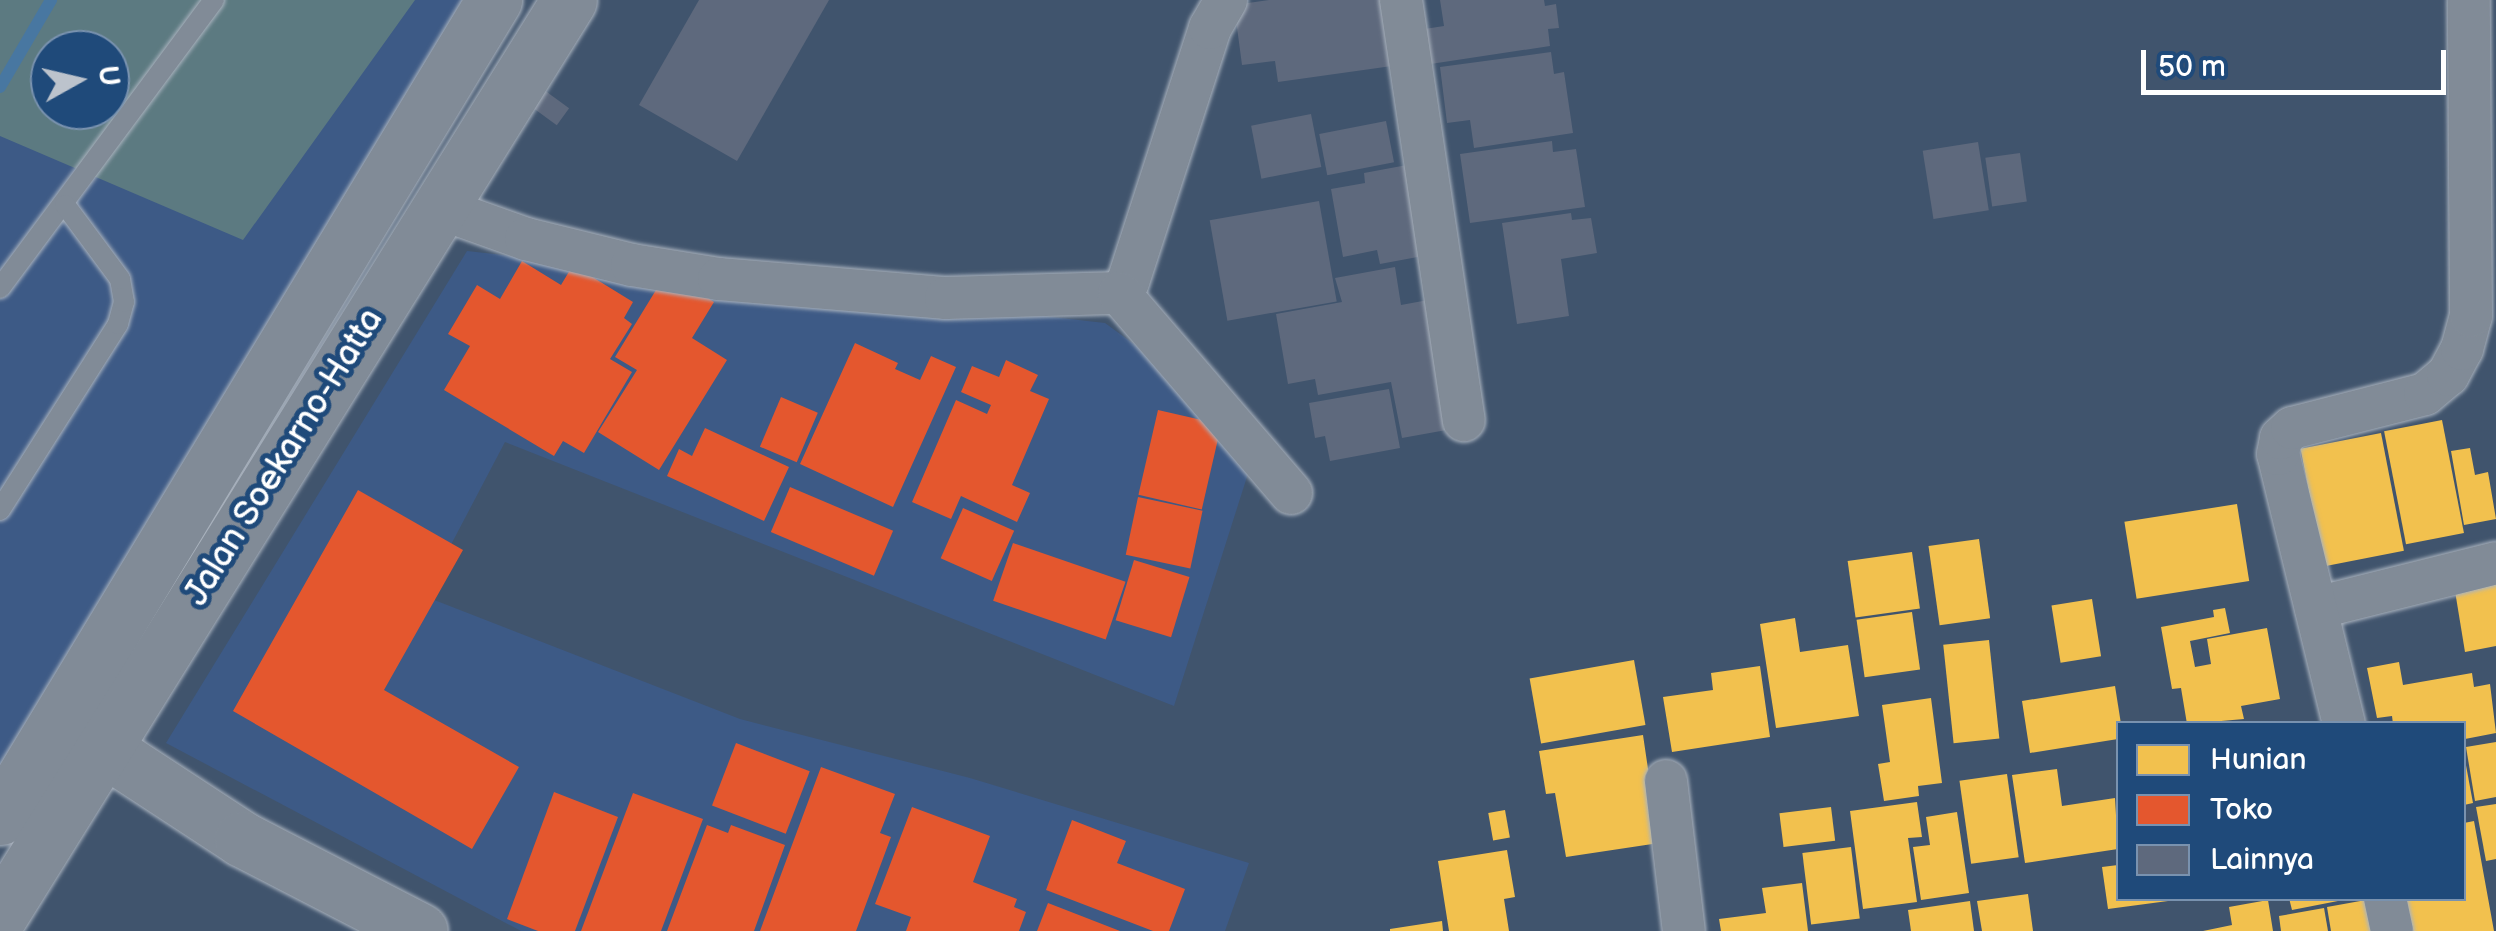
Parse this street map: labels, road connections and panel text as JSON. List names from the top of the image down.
{
  "streets": {
    "main road": ["Jalan Soekarno-Hatta"]
  },
  "legend": ["Hunian", "Toko", "Lainnya"],
  "scale_bar": "50 m",
  "north": "right"
}
